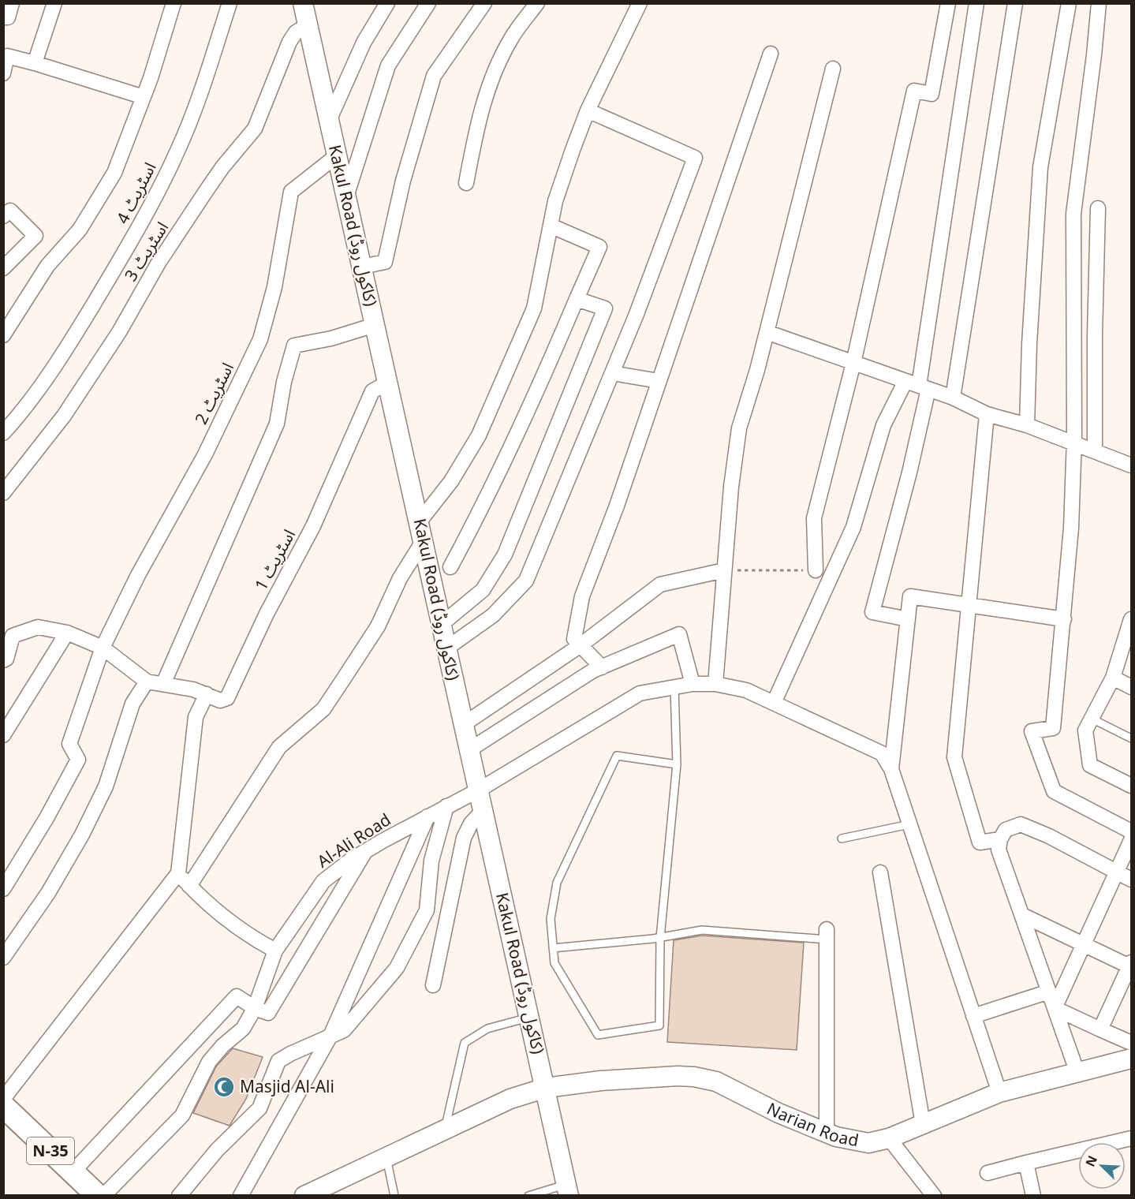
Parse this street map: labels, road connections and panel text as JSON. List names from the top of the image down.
{
  "streets": {
    "highway": ["N-35"],
    "main road": ["Kakul Road (کاکول روڈ)", "Narian Road"],
    "street": [
      "اسٹریٹ 4",
      "اسٹریٹ 3",
      "اسٹریٹ 2",
      "اسٹریٹ 1",
      "Al-Ali Road"
    ]
  },
  "crossings": [
    ["Kakul Road (کاکول روڈ)", "اسٹریٹ 3"],
    ["Kakul Road (کاکول روڈ)", "اسٹریٹ 2"],
    ["Kakul Road (کاکول روڈ)", "اسٹریٹ 1"],
    ["Kakul Road (کاکول روڈ)", "Al-Ali Road"],
    ["Kakul Road (کاکول روڈ)", "Narian Road"]
  ],
  "places": {
    "mosque": ["Masjid Al-Ali"]
  },
  "north": "top left"
}
